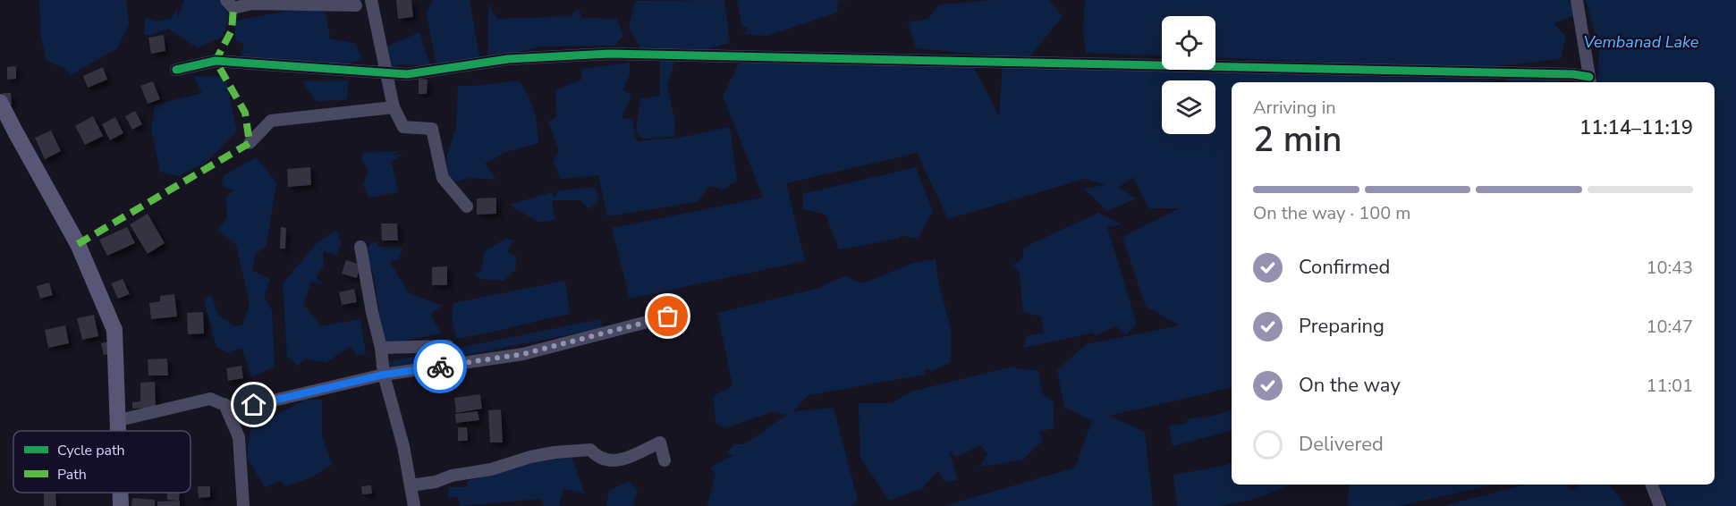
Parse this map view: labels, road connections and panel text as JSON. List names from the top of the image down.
{
  "water": ["Vembanad Lake"],
  "legend": ["Cycle path", "Path"],
  "page": {
    "heading": ["2 min", "Arriving in", "11:14–11:19"],
    "bar": "On the way · 100 m",
    "list": [
      ["Confirmed", "10:43"],
      ["Preparing", "10:47"],
      ["On the way", "11:01"],
      "Delivered"
    ]
  }
}
